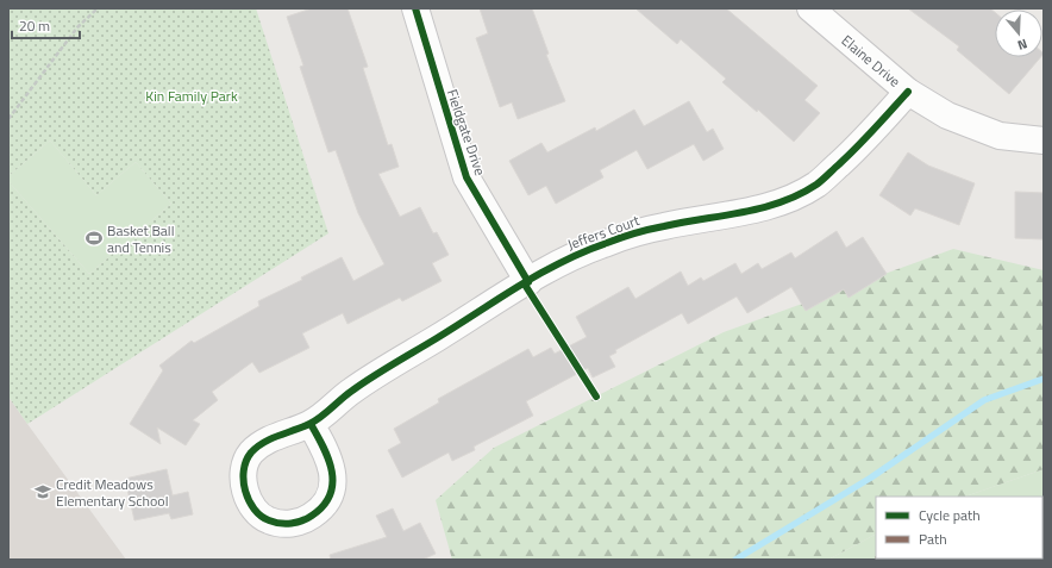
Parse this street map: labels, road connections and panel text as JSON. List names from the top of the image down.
{
  "streets": {
    "street": ["Elaine Drive", "Fieldgate Drive", "Jeffers Court"]
  },
  "crossings": [
    ["Elaine Drive", "Jeffers Court"],
    ["Fieldgate Drive", "Jeffers Court"]
  ],
  "parks": ["Kin Family Park"],
  "places": {
    "sports": ["Basket Ball and Tennis"],
    "school or university": ["Credit Meadows Elementary School"]
  },
  "legend": ["Cycle path", "Path"],
  "scale_bar": "20 m",
  "north": "bottom"
}
